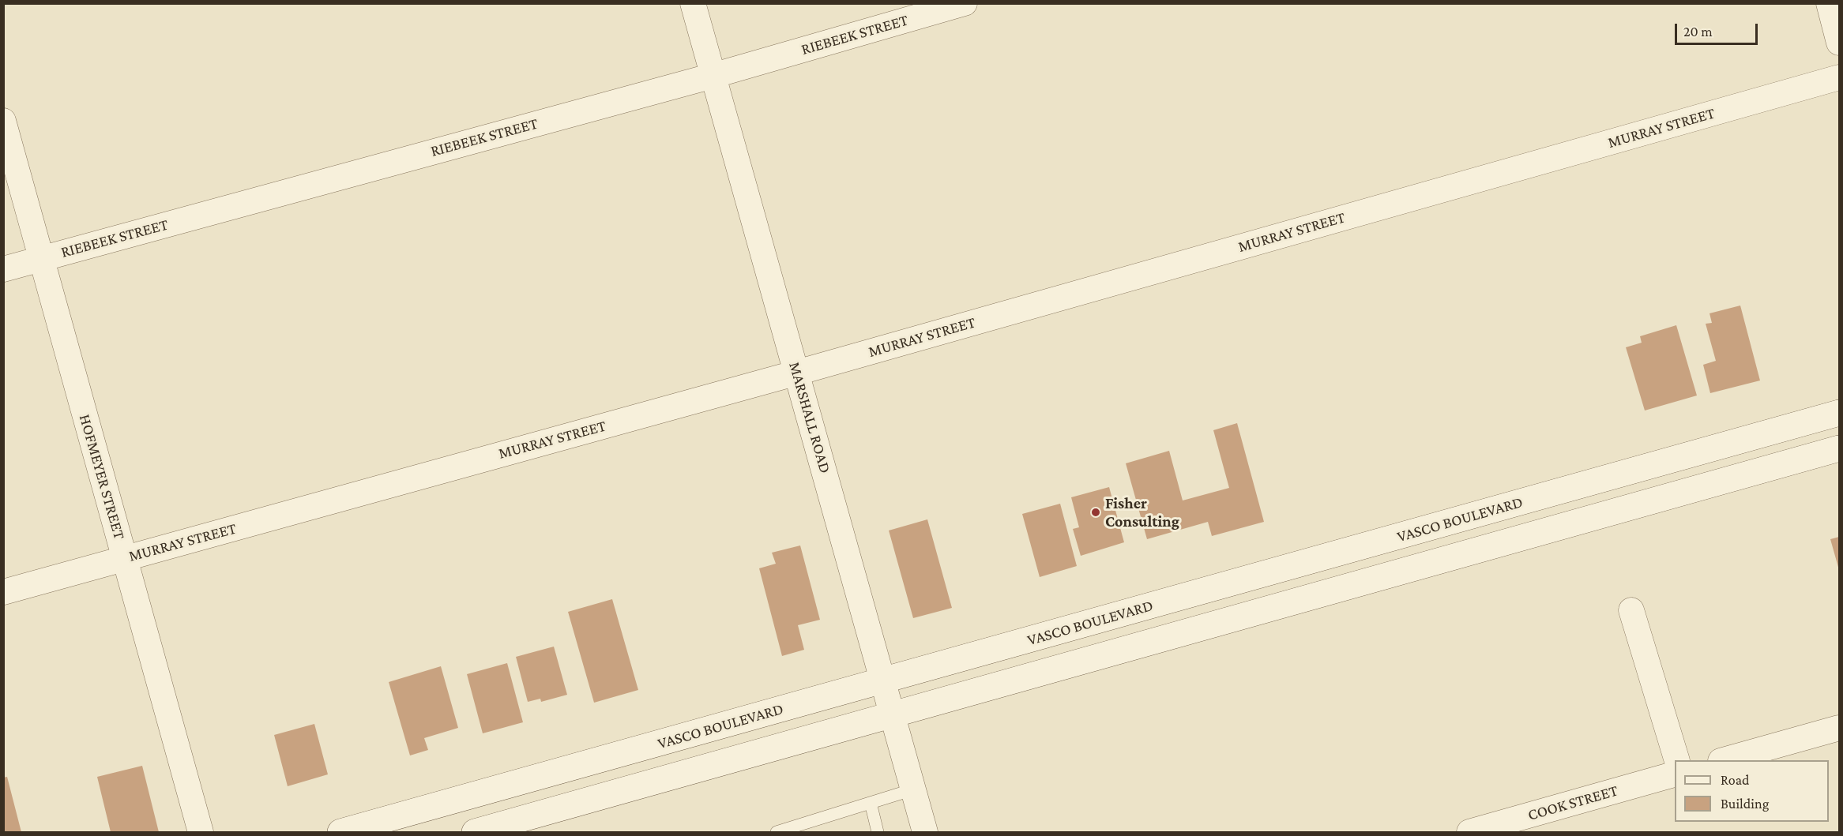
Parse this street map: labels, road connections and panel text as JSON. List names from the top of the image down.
{
  "streets": {
    "main road": ["VASCO BOULEVARD"],
    "street": [
      "RIEBEEK STREET",
      "MURRAY STREET",
      "MARSHALL ROAD",
      "HOFMEYER STREET",
      "COOK STREET"
    ]
  },
  "crossings": [
    ["RIEBEEK STREET", "MARSHALL ROAD"],
    ["RIEBEEK STREET", "HOFMEYER STREET"],
    ["MURRAY STREET", "MARSHALL ROAD"],
    ["MURRAY STREET", "HOFMEYER STREET"],
    ["MARSHALL ROAD", "VASCO BOULEVARD"]
  ],
  "places": ["Fisher Consulting"],
  "legend": ["Road", "Building"],
  "scale_bar": "20 m"
}
